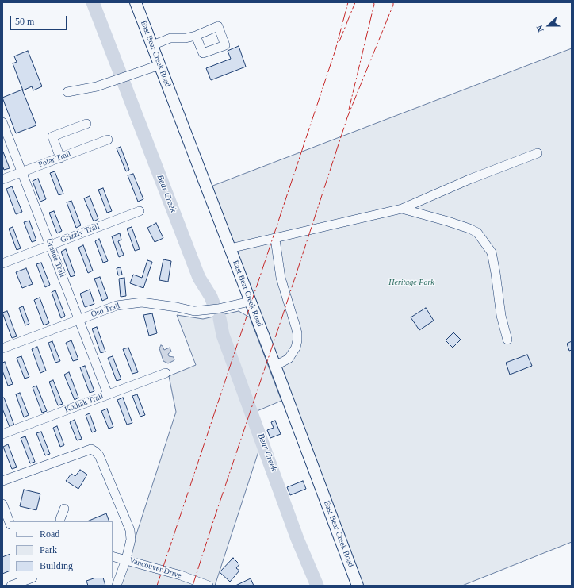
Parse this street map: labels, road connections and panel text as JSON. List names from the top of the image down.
{
  "streets": {
    "main road": ["East Bear Creek Road"],
    "street": [
      "Polar Trail",
      "Grizzly Trail",
      "Grande Trail",
      "Oso Trail",
      "Kodiak Trail",
      "Vancouver Drive"
    ]
  },
  "crossings": [
    ["East Bear Creek Road", "Oso Trail"],
    ["Polar Trail", "Grande Trail"],
    ["Grizzly Trail", "Grande Trail"],
    ["Grande Trail", "Oso Trail"],
    ["Grande Trail", "Kodiak Trail"]
  ],
  "water": ["Bear Creek"],
  "parks": ["Heritage Park"],
  "legend": ["Road", "Park", "Building"],
  "scale_bar": "50 m",
  "north": "left"
}
